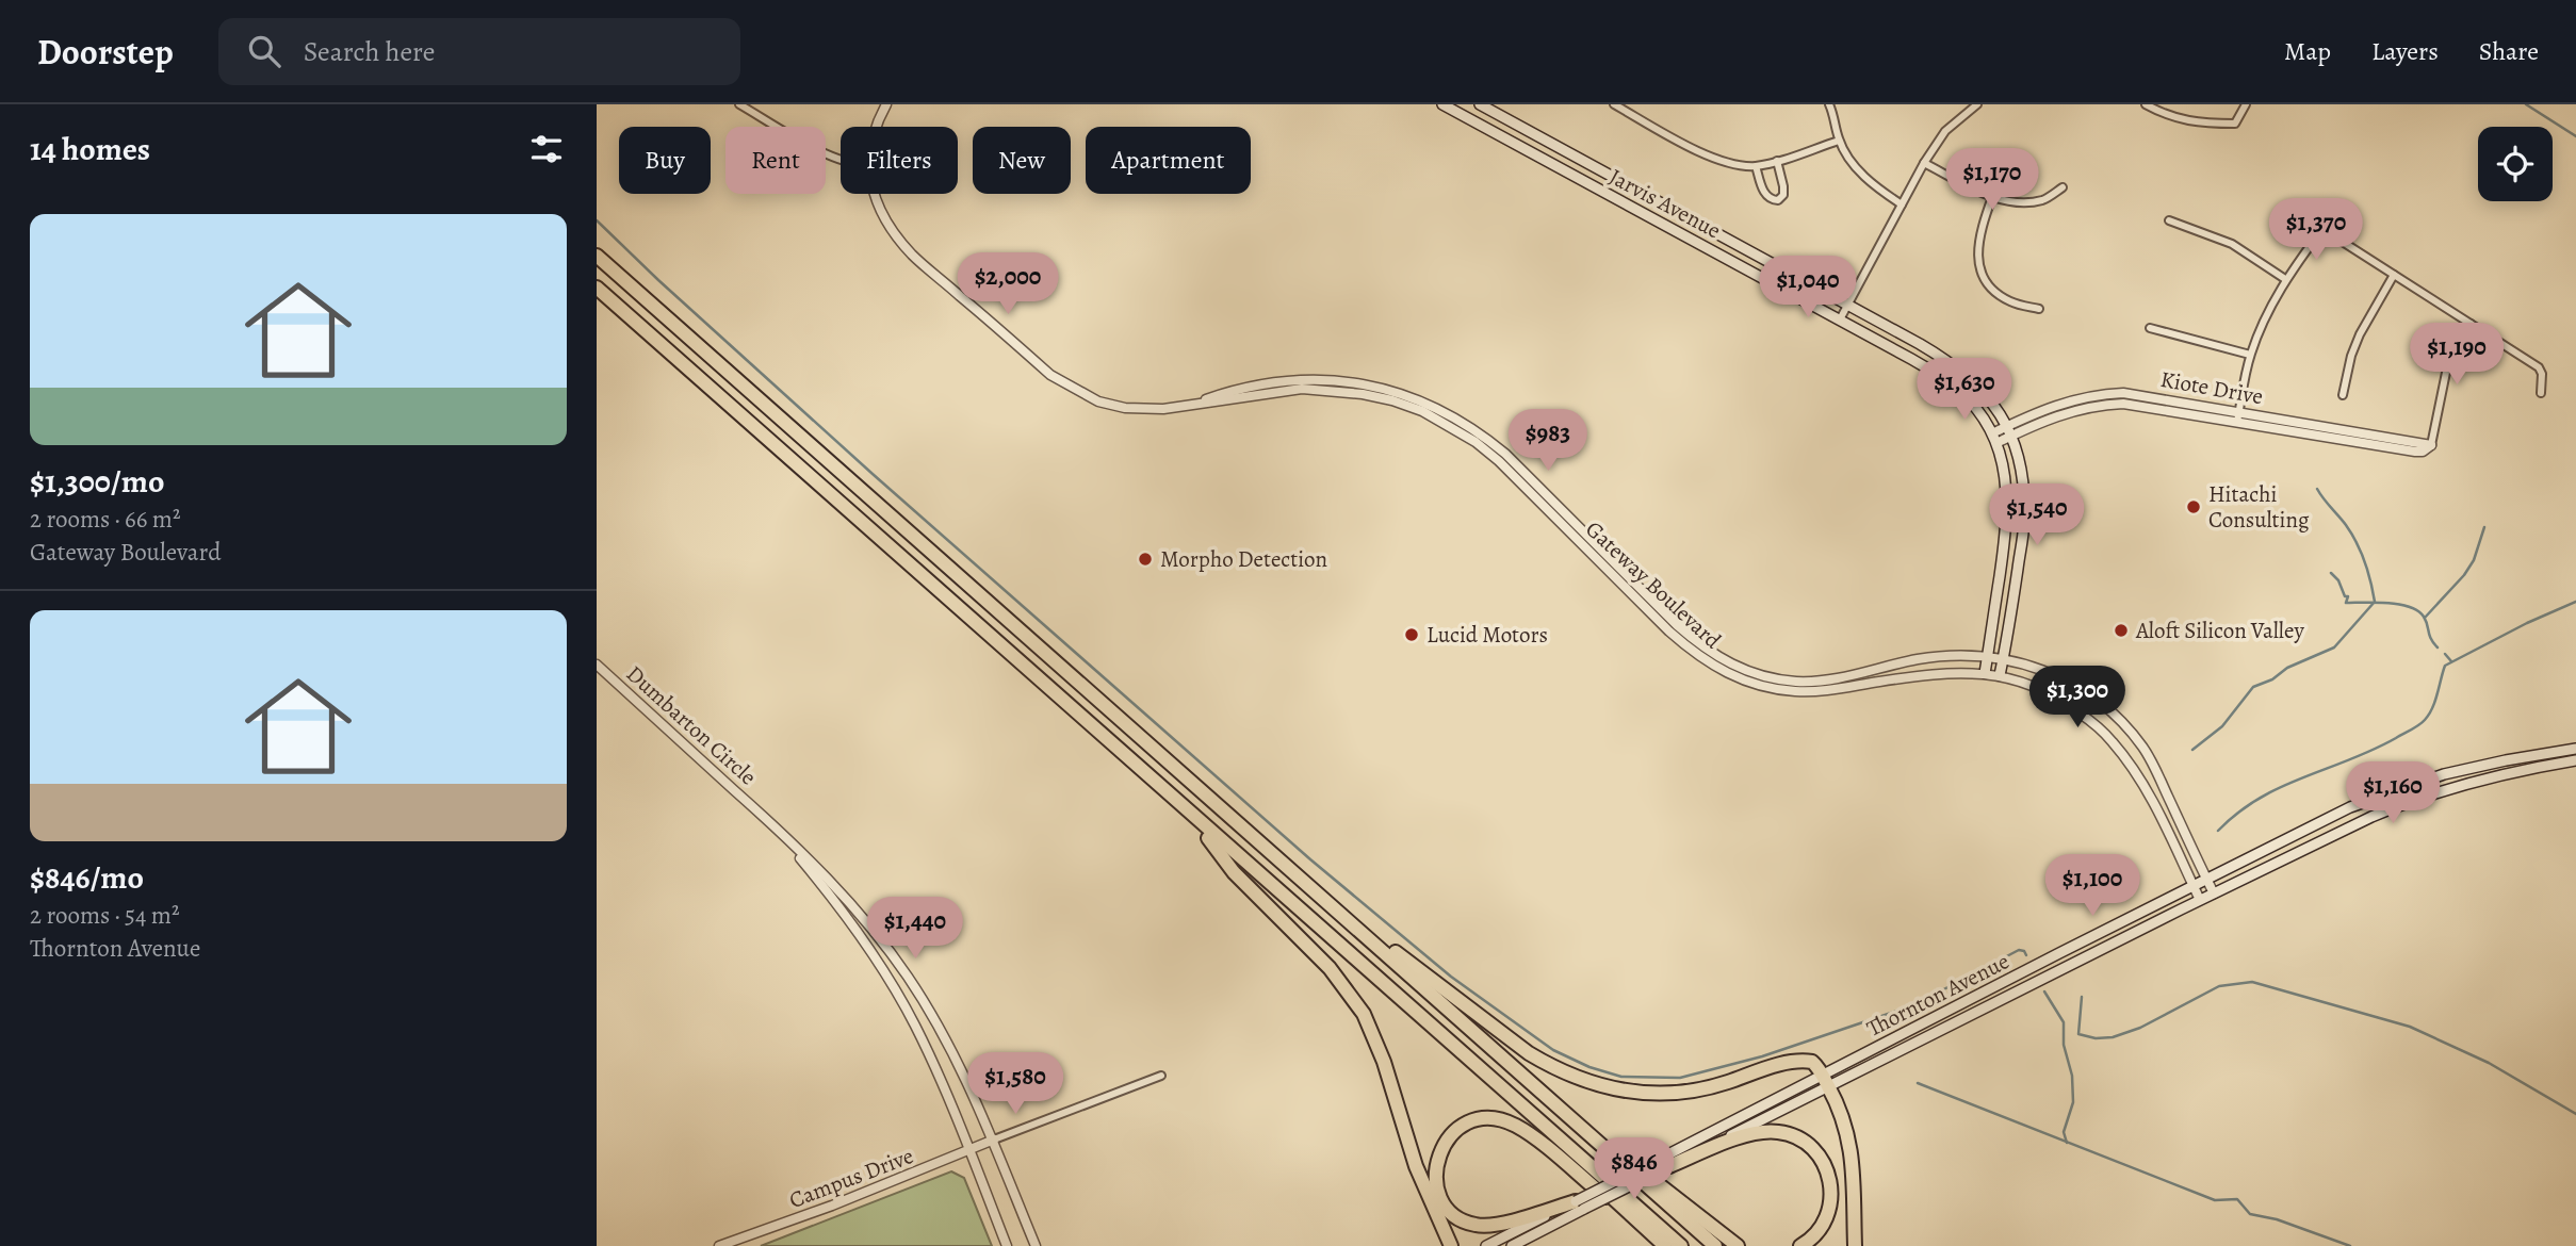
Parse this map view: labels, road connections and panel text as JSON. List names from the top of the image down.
{
  "streets": {
    "main road": ["Jarvis Avenue", "Thornton Avenue"],
    "street": [
      "Kiote Drive",
      "Gateway Boulevard",
      "Dumbarton Circle",
      "Campus Drive"
    ]
  },
  "crossings": [
    ["Jarvis Avenue", "Kiote Drive"],
    ["Jarvis Avenue", "Gateway Boulevard"],
    ["Gateway Boulevard", "Thornton Avenue"],
    ["Dumbarton Circle", "Campus Drive"]
  ],
  "places": [
    "Hitachi Consulting",
    "Morpho Detection",
    "Aloft Silicon Valley",
    "Lucid Motors"
  ],
  "page": {
    "header": "Doorstep",
    "search": "Search here",
    "nav": ["Map", "Layers", "Share"],
    "heading": "14 homes",
    "chip": [
      "Buy",
      "Rent",
      "Filters",
      "New",
      "Apartment"
    ],
    "price": [
      "$1,170",
      "$1,370",
      "$2,000",
      "$1,040",
      "$1,190",
      "$1,630",
      "$983",
      "$1,540",
      "$1,300",
      "$1,160",
      "$1,100",
      "$1,440",
      "$1,580",
      "$846"
    ],
    "list": [
      {
        "name": "$1,300/mo",
        "note": "2 rooms · 66 m² · Gateway Boulevard"
      },
      {
        "name": "$846/mo",
        "note": "2 rooms · 54 m² · Thornton Avenue"
      }
    ]
  }
}
